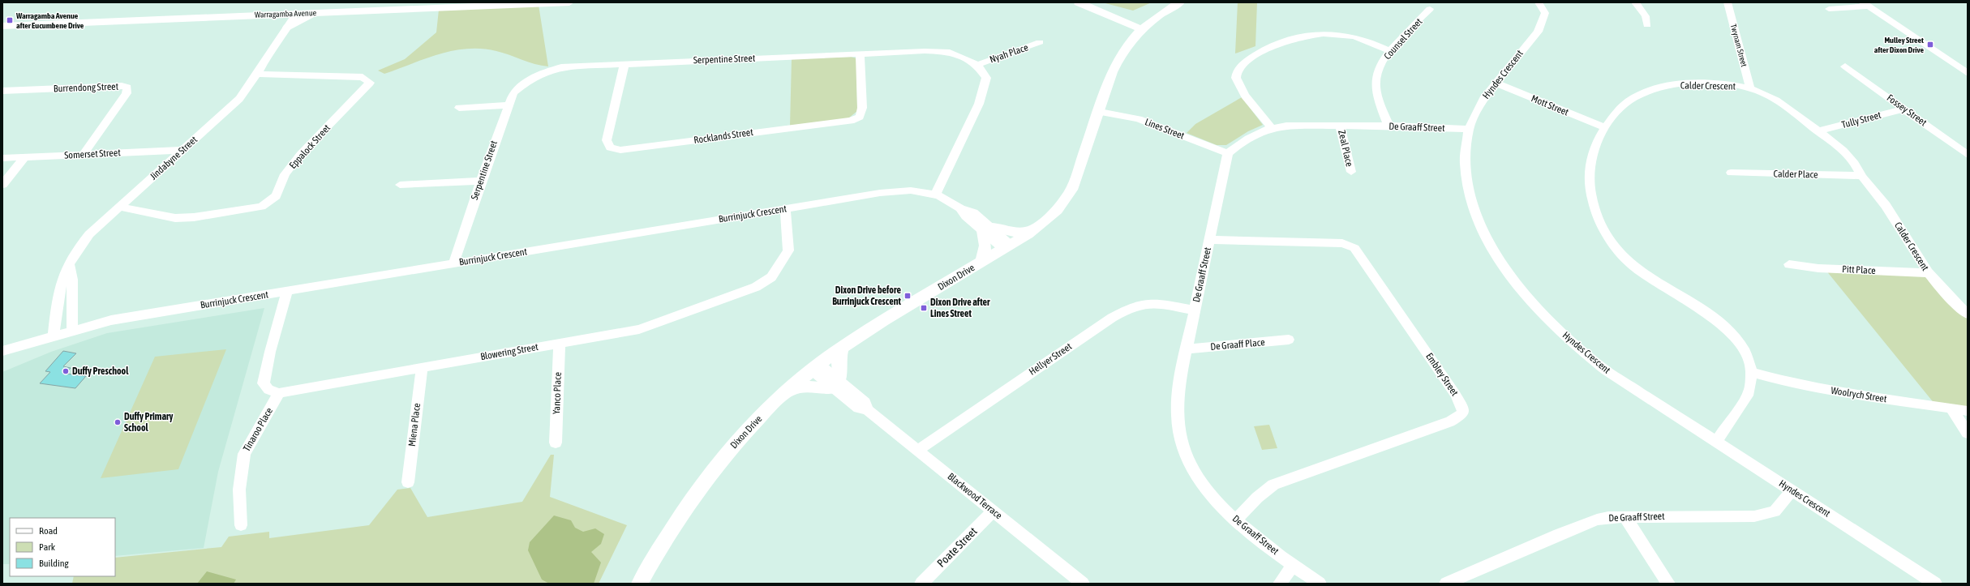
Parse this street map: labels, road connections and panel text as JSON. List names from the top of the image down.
{
  "streets": {
    "main road": ["Warragamba Avenue", "Dixon Drive"],
    "street": [
      "Counsel Street",
      "Twynam Street",
      "Nyah Place",
      "Serpentine Street",
      "Hyndes Crescent",
      "Calder Crescent",
      "Burrendong Street",
      "Mott Street",
      "Fossey Street",
      "Tully Street",
      "De Graaff Street",
      "Lines Street",
      "Rocklands Street",
      "Eppalock Street",
      "Zeal Place",
      "Somerset Street",
      "Jindabyne Street",
      "Calder Place",
      "Burrinjuck Crescent",
      "Pitt Place",
      "De Graaff Place",
      "Blowering Street",
      "Hellyer Street",
      "Embley Street",
      "Yanco Place",
      "Woolrych Street",
      "Miena Place",
      "Tinaroo Place",
      "Blackwood Terrace",
      "Poate Street"
    ]
  },
  "crossings": [
    ["Warragamba Avenue", "Jindabyne Street"],
    ["Counsel Street", "De Graaff Street"],
    ["Twynam Street", "Calder Crescent"],
    ["Nyah Place", "Serpentine Street"],
    ["Serpentine Street", "Rocklands Street"],
    ["Serpentine Street", "Burrinjuck Crescent"],
    ["Hyndes Crescent", "Calder Crescent"],
    ["Hyndes Crescent", "Mott Street"],
    ["Hyndes Crescent", "De Graaff Street"],
    ["Calder Crescent", "Mott Street"],
    ["Calder Crescent", "Tully Street"],
    ["Calder Crescent", "Calder Place"],
    ["Calder Crescent", "Pitt Place"],
    ["Calder Crescent", "Woolrych Street"],
    ["Burrendong Street", "Somerset Street"],
    ["Fossey Street", "Tully Street"],
    ["De Graaff Street", "Lines Street"],
    ["De Graaff Street", "Zeal Place"],
    ["De Graaff Street", "De Graaff Place"],
    ["De Graaff Street", "Hellyer Street"],
    ["De Graaff Street", "Embley Street"],
    ["Lines Street", "Dixon Drive"],
    ["Eppalock Street", "Jindabyne Street"],
    ["Somerset Street", "Jindabyne Street"],
    ["Jindabyne Street", "Burrinjuck Crescent"],
    ["Burrinjuck Crescent", "Dixon Drive"],
    ["Burrinjuck Crescent", "Blowering Street"],
    ["Dixon Drive", "Blackwood Terrace"],
    ["Blowering Street", "Yanco Place"],
    ["Blowering Street", "Miena Place"],
    ["Blowering Street", "Tinaroo Place"],
    ["Hellyer Street", "Blackwood Terrace"],
    ["Blackwood Terrace", "Poate Street"]
  ],
  "places": {
    "transit": [
      "Warragamba Avenue after Eucumbene Drive",
      "Mulley Street after Dixon Drive",
      "Dixon Drive before Burrinjuck Crescent",
      "Dixon Drive after Lines Street"
    ],
    "other": ["Duffy Preschool", "Duffy Primary School"]
  },
  "legend": ["Road", "Park", "Building"]
}
